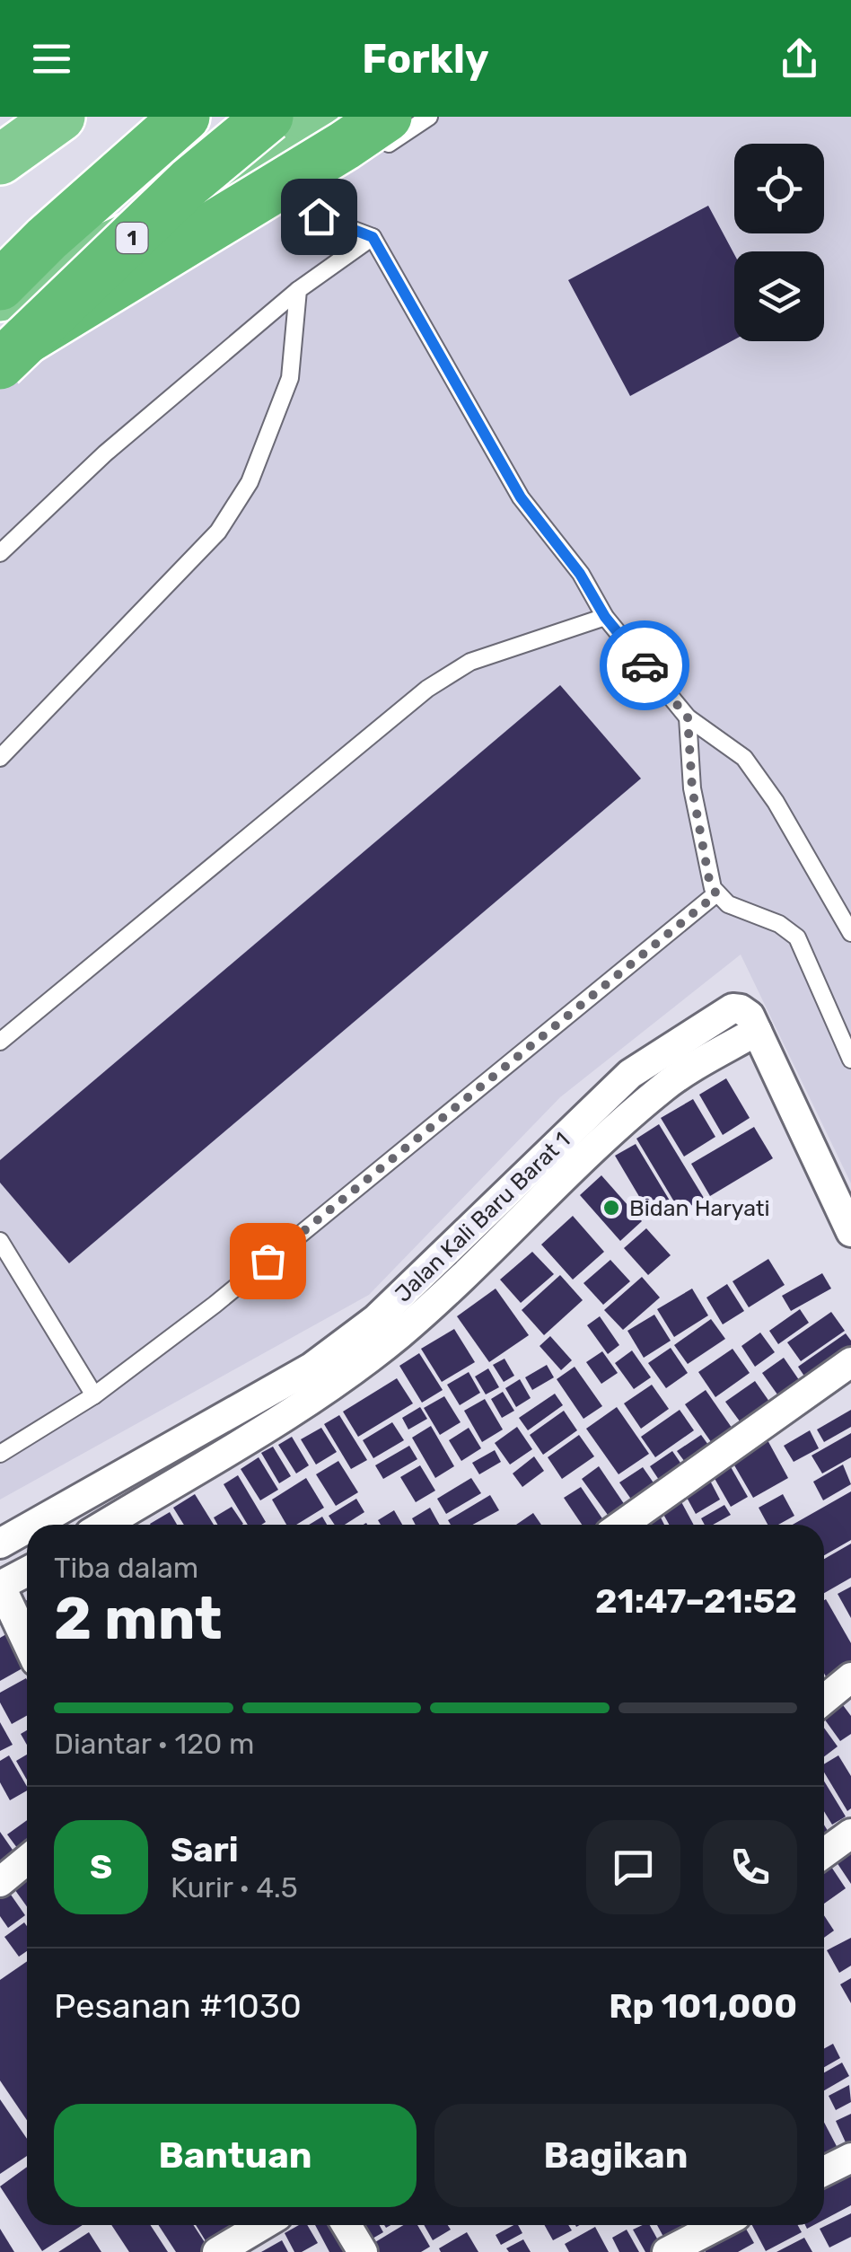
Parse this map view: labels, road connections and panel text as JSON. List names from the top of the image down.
{
  "streets": {
    "highway": ["1"],
    "street": ["Jalan Kali Baru Barat 1"]
  },
  "places": ["Bidan Haryati"],
  "page": {
    "header": "Forkly",
    "heading": ["2 mnt", "Tiba dalam", "21:47–21:52"],
    "panel": [
      "Sari",
      "Kurir · 4.5",
      "Pesanan #1030",
      "Rp 101,000"
    ],
    "bar": "Diantar · 120 m",
    "round": "S",
    "buttons": ["Bantuan", "Bagikan"]
  }
}
